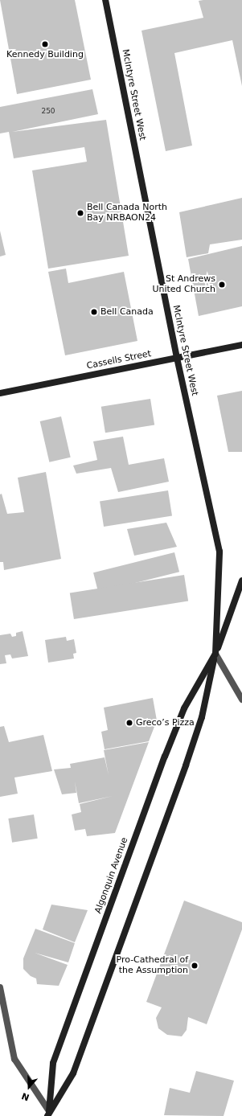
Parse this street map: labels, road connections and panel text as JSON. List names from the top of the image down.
{
  "streets": {
    "main road": ["McIntyre Street West", "Cassells Street", "Algonquin Avenue"]
  },
  "crossings": [
    ["McIntyre Street West", "Cassells Street"],
    ["McIntyre Street West", "Algonquin Avenue"]
  ],
  "places": [
    "Kennedy Building",
    "Bell Canada North Bay NRBAON24",
    "St Andrews United Church",
    "Bell Canada",
    "Greco’s Pizza",
    "Pro-Cathedral of the Assumption"
  ],
  "house_numbers": ["250"],
  "north": "bottom"
}
